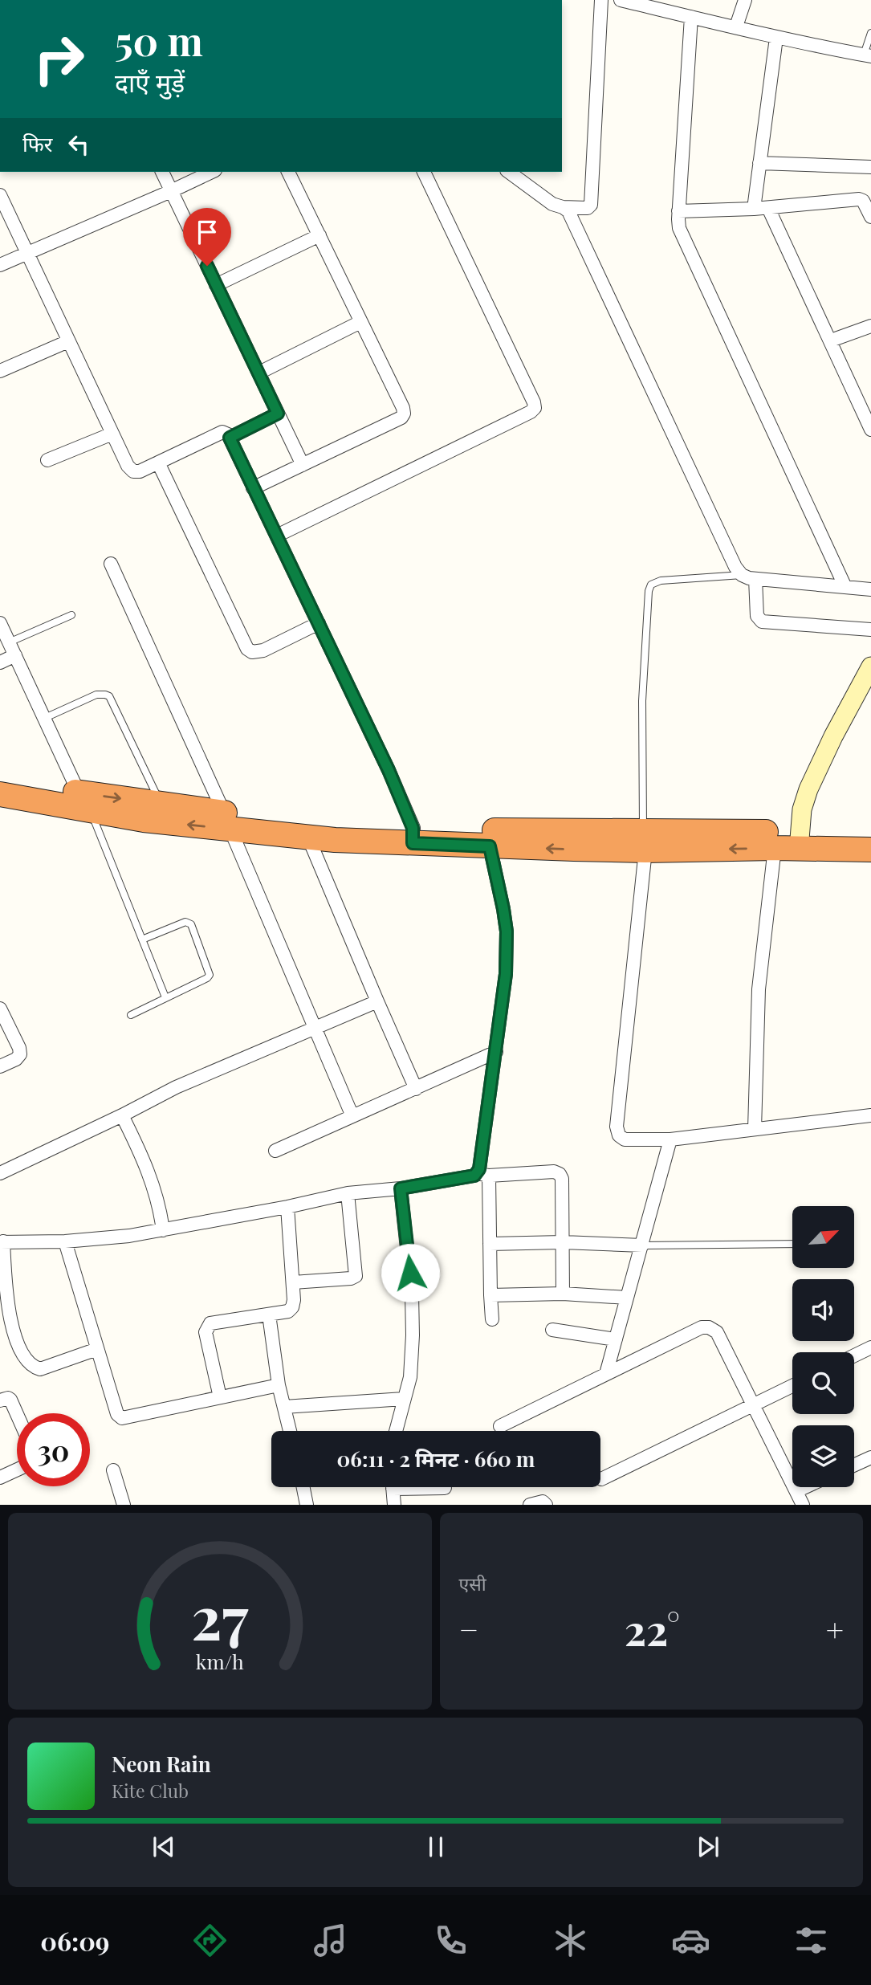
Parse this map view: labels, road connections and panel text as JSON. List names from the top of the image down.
{
  "north": "top right",
  "page": {
    "turn": ["50 m", "दाएँ मुड़ें"],
    "then": "फिर",
    "limit": "30",
    "trip": "06:11 · 2 मिनट · 660 m",
    "tile": "एसी",
    "heat": ["−", "22°", "+"],
    "song": ["Neon Rain", "Kite Club"],
    "tabs": "06:09",
    "gauge": ["27", "km/h"]
  }
}
